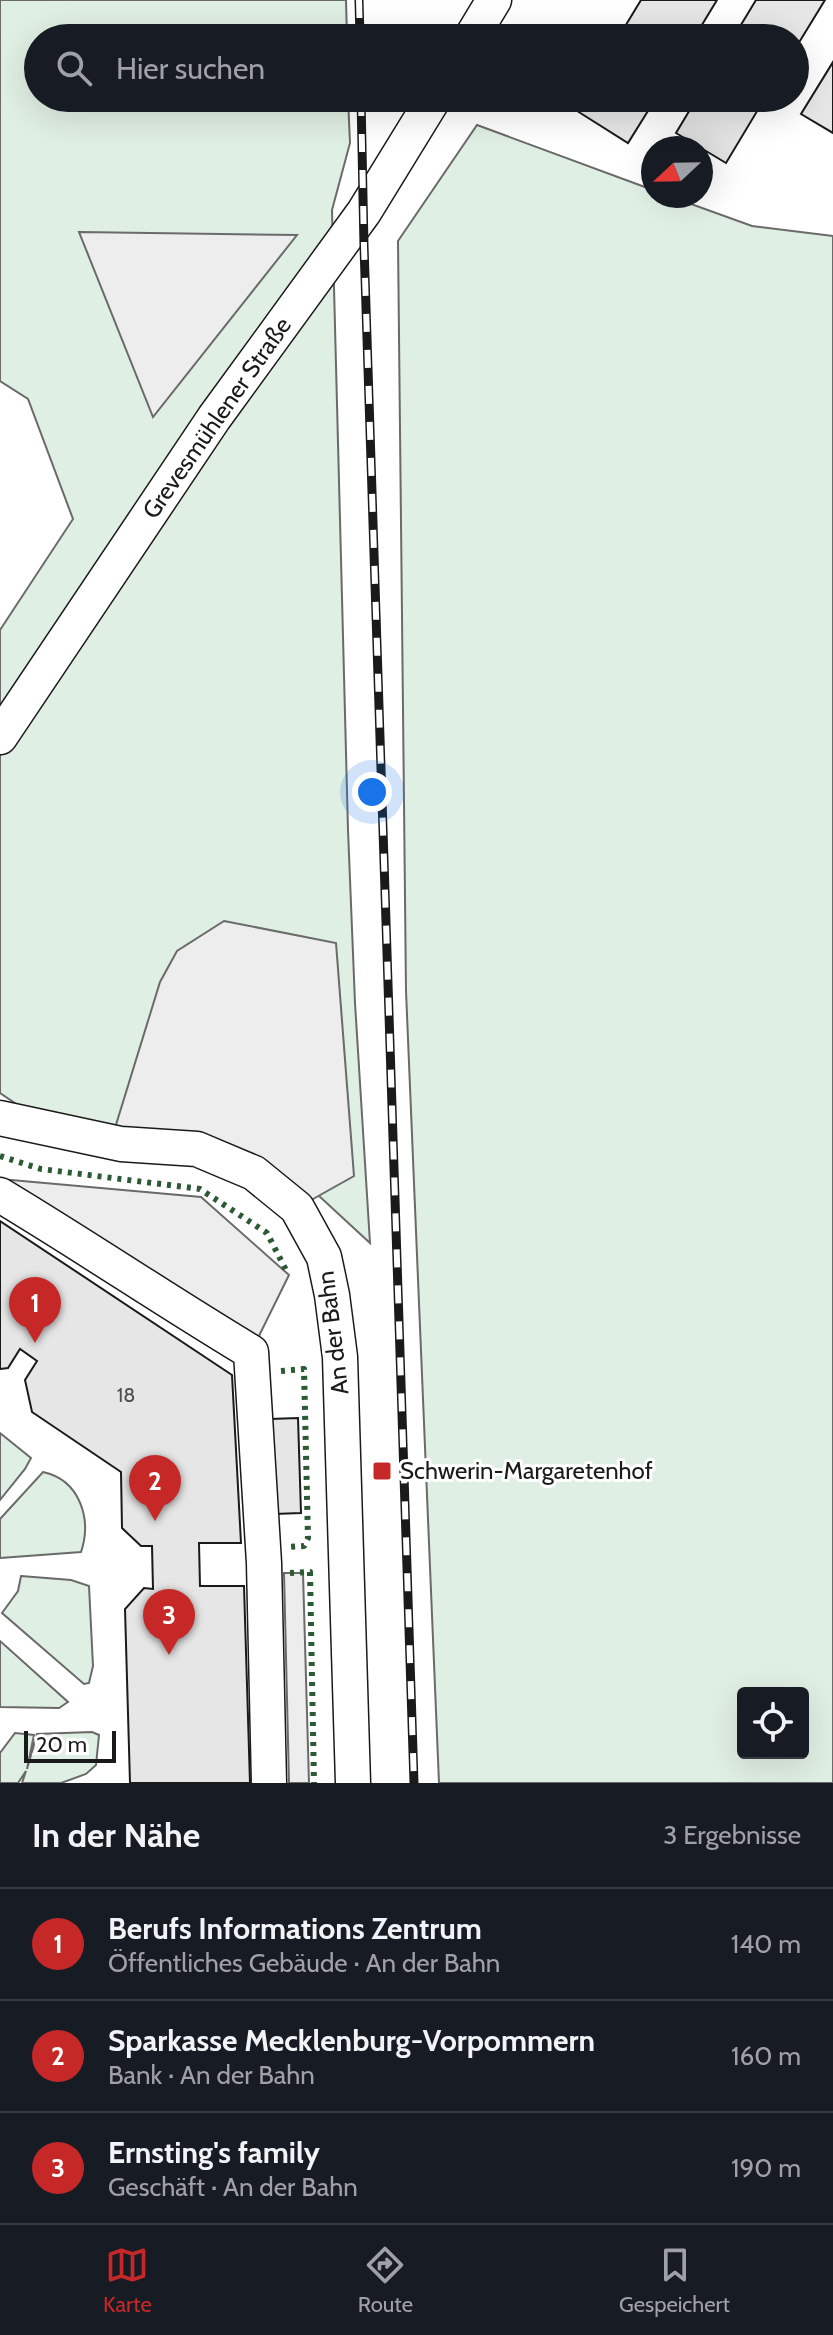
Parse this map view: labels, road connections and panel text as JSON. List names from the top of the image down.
{
  "streets": {
    "street": ["Grevesmühlener Straße", "An der Bahn"]
  },
  "places": {
    "transit": ["Schwerin-Margaretenhof"]
  },
  "house_numbers": ["18"],
  "scale_bar": "20 m",
  "north": "left",
  "page": {
    "search": "Hier suchen",
    "pins": ["1", "2", "3"],
    "scale": "20 m",
    "heading": ["In der Nähe", "3 Ergebnisse"],
    "list": [
      {
        "mark": "1",
        "name": "Berufs Informations Zentrum",
        "note": "Öffentliches Gebäude · An der Bahn",
        "value": "140 m"
      },
      {
        "mark": "2",
        "name": "Sparkasse Mecklenburg-Vorpommern",
        "note": "Bank · An der Bahn",
        "value": "160 m"
      },
      {
        "mark": "3",
        "name": "Ernsting's family",
        "note": "Geschäft · An der Bahn",
        "value": "190 m"
      }
    ],
    "nav": ["Karte", "Route", "Gespeichert"]
  }
}
